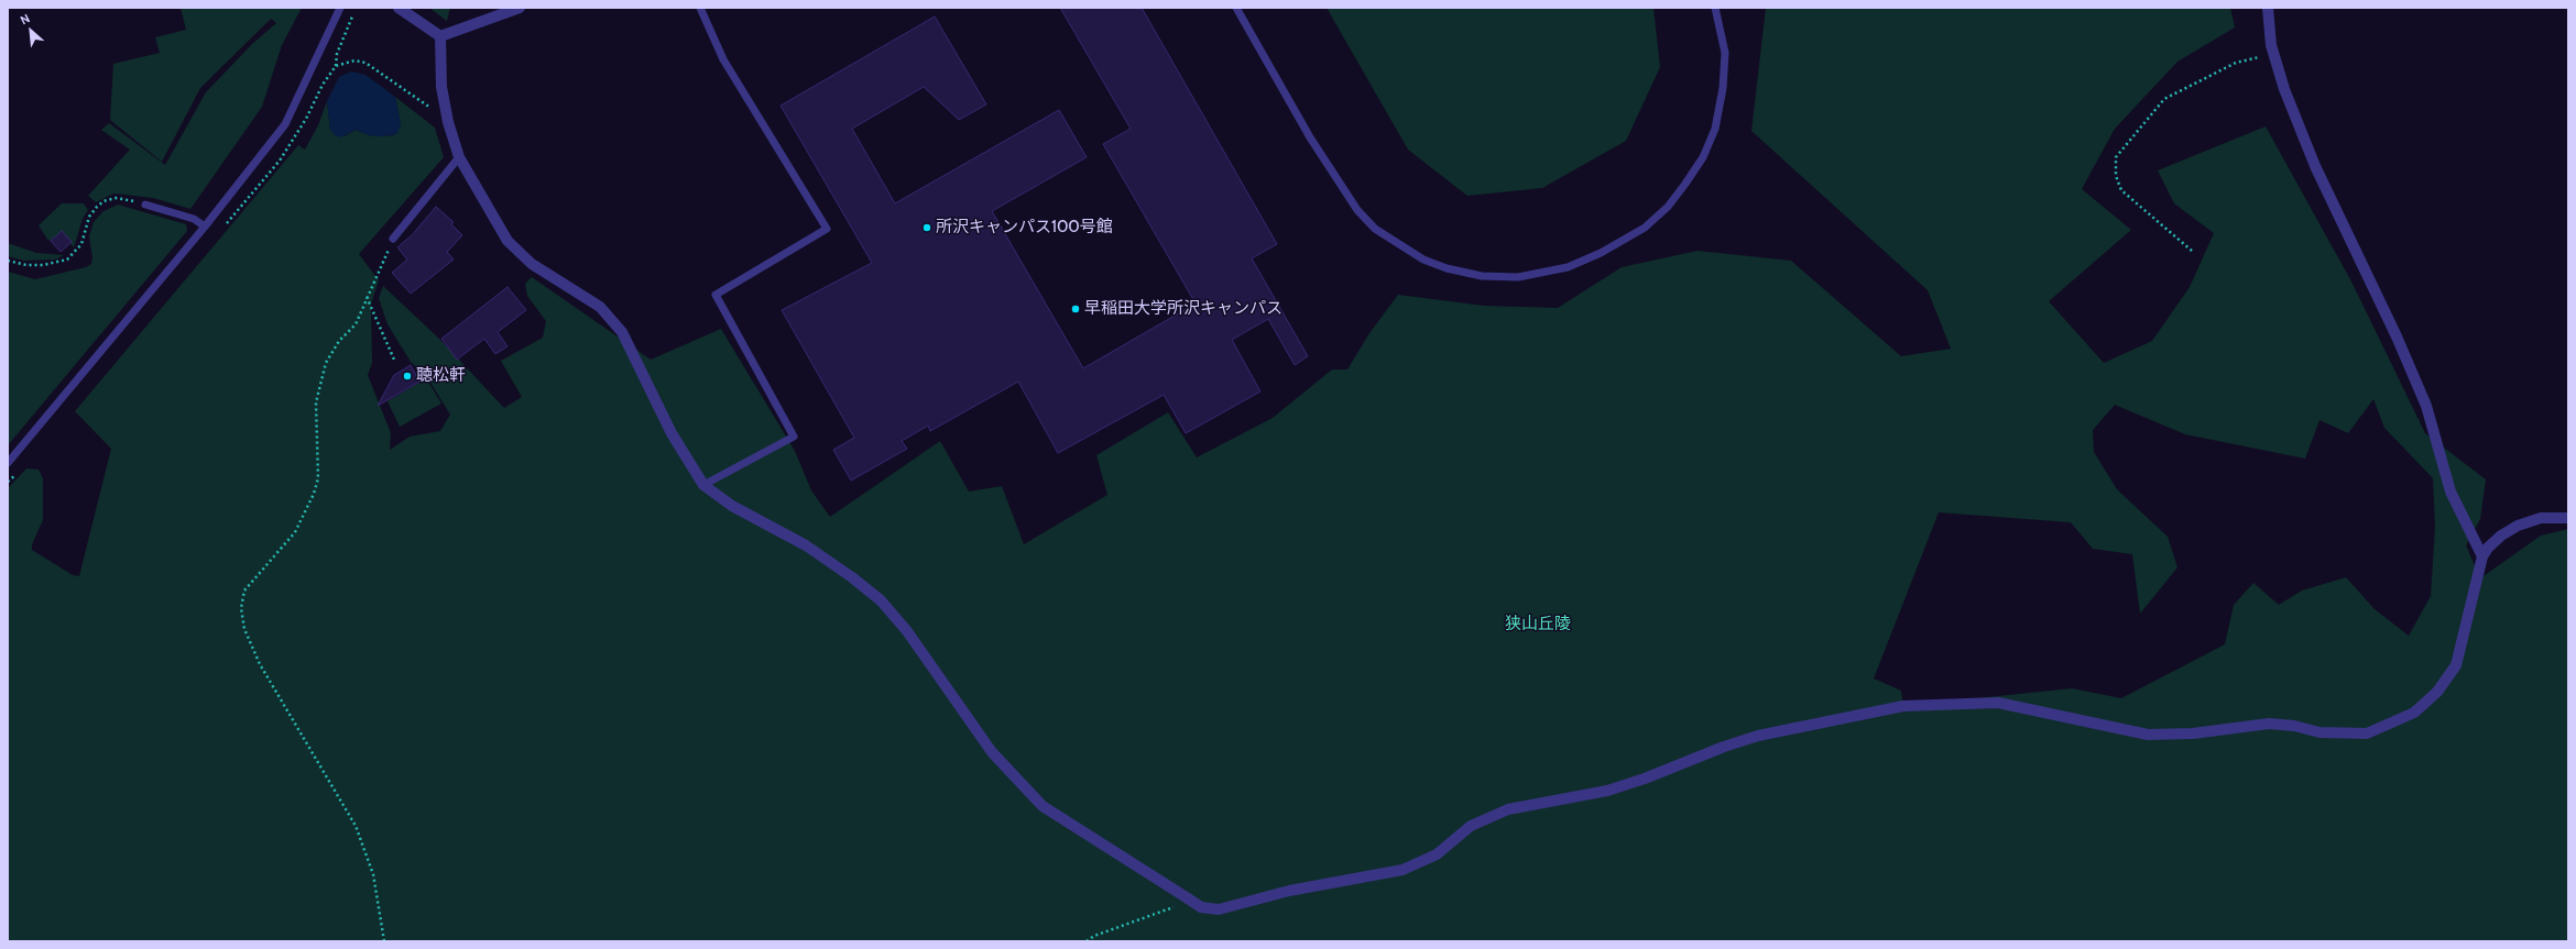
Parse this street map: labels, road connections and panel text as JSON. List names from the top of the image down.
{
  "parks": ["狭山丘陵"],
  "places": ["所沢キャンパス100号館", "早稲田大学所沢キャンパス", "聴松軒"],
  "north": "top left"
}
